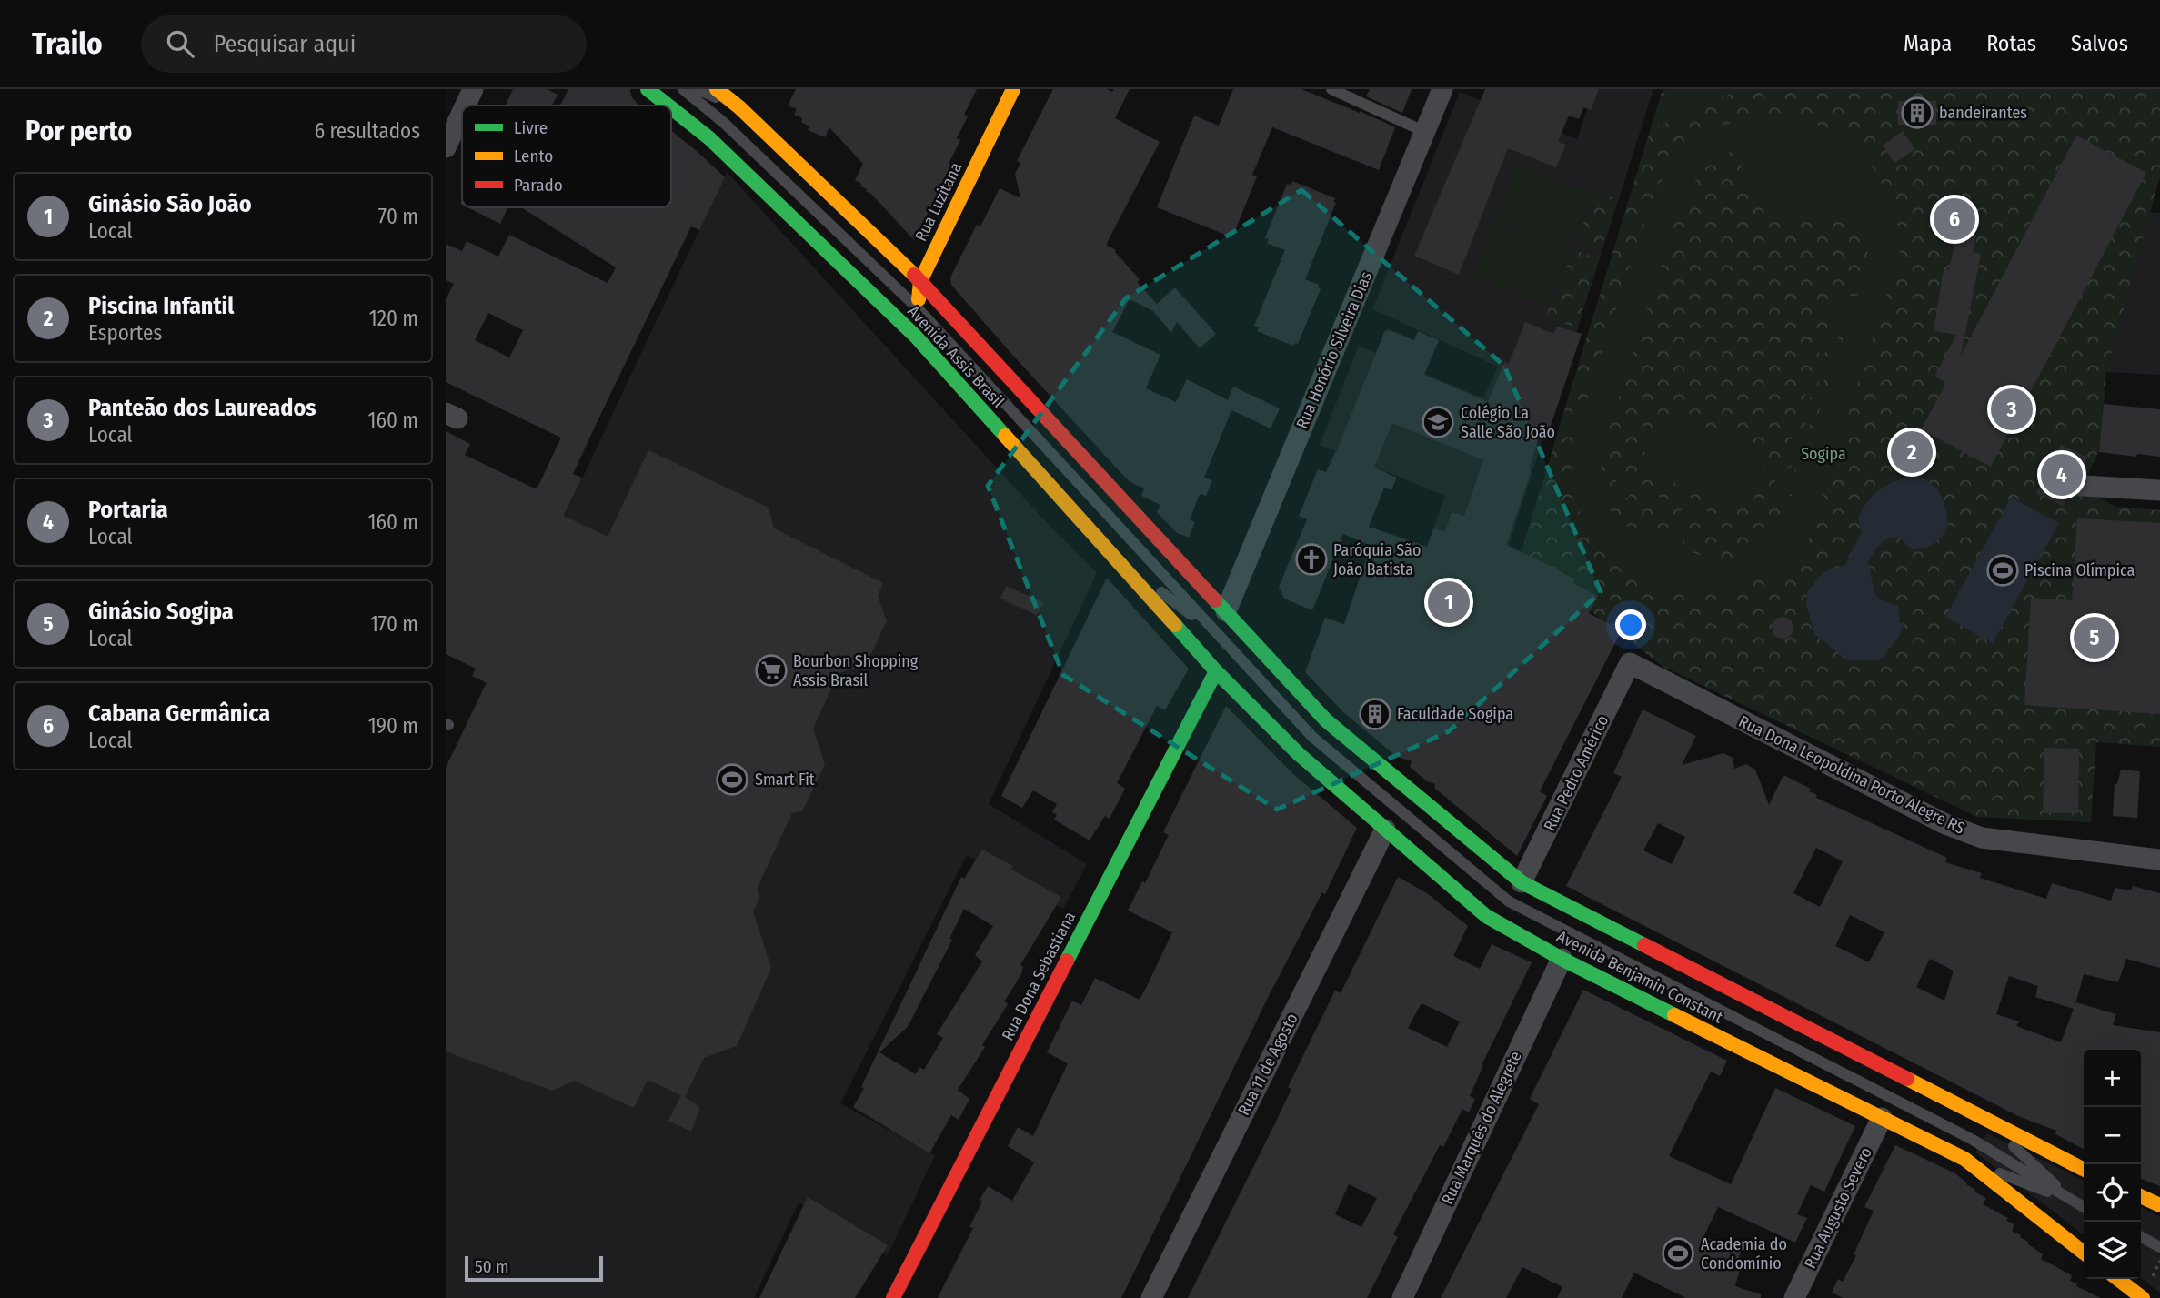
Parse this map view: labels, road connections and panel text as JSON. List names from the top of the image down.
{
  "streets": {
    "main road": [
      "Rua Luzitana",
      "Avenida Assis Brasil",
      "Rua Dona Sebastiana",
      "Avenida Benjamin Constant"
    ],
    "street": [
      "Rua Honório Silveira Dias",
      "Rua Pedro Américo",
      "Rua Dona Leopoldina Porto Alegre RS",
      "Rua 11 de Agosto",
      "Rua Marquês do Alegrete",
      "Rua Augusto Severo"
    ]
  },
  "crossings": [
    ["Rua Luzitana", "Avenida Assis Brasil"],
    ["Rua Honório Silveira Dias", "Avenida Assis Brasil"],
    ["Rua Honório Silveira Dias", "Avenida Benjamin Constant"],
    ["Avenida Assis Brasil", "Rua Dona Sebastiana"],
    ["Avenida Assis Brasil", "Avenida Benjamin Constant"],
    ["Rua Pedro Américo", "Rua Dona Leopoldina Porto Alegre RS"],
    ["Rua Pedro Américo", "Avenida Benjamin Constant"],
    ["Rua Dona Sebastiana", "Avenida Benjamin Constant"],
    ["Avenida Benjamin Constant", "Rua 11 de Agosto"],
    ["Avenida Benjamin Constant", "Rua Marquês do Alegrete"],
    ["Avenida Benjamin Constant", "Rua Augusto Severo"]
  ],
  "parks": ["Sogipa"],
  "places": {
    "building": ["bandeirantes", "Faculdade Sogipa"],
    "school or university": ["Colégio La Salle São João"],
    "church": ["Paróquia São João Batista"],
    "sports": ["Piscina Olímpica", "Smart Fit", "Academia do Condomínio"],
    "supermarket": ["Bourbon Shopping Assis Brasil"]
  },
  "legend": ["Livre", "Lento", "Parado"],
  "scale_bar": "50 m",
  "page": {
    "header": "Trailo",
    "search": "Pesquisar aqui",
    "nav": ["Mapa", "Rotas", "Salvos"],
    "heading": ["Por perto", "6 resultados"],
    "list": [
      {
        "mark": "1",
        "name": "Ginásio São João",
        "note": "Local",
        "value": "70 m"
      },
      {
        "mark": "2",
        "name": "Piscina Infantil",
        "note": "Esportes",
        "value": "120 m"
      },
      {
        "mark": "3",
        "name": "Panteão dos Laureados",
        "note": "Local",
        "value": "160 m"
      },
      {
        "mark": "4",
        "name": "Portaria",
        "note": "Local",
        "value": "160 m"
      },
      {
        "mark": "5",
        "name": "Ginásio Sogipa",
        "note": "Local",
        "value": "170 m"
      },
      {
        "mark": "6",
        "name": "Cabana Germânica",
        "note": "Local",
        "value": "190 m"
      }
    ],
    "pins": [
      "6",
      "3",
      "2",
      "4",
      "1",
      "5"
    ],
    "map_buttons": ["+", "−"],
    "scale": "50 m"
  }
}
